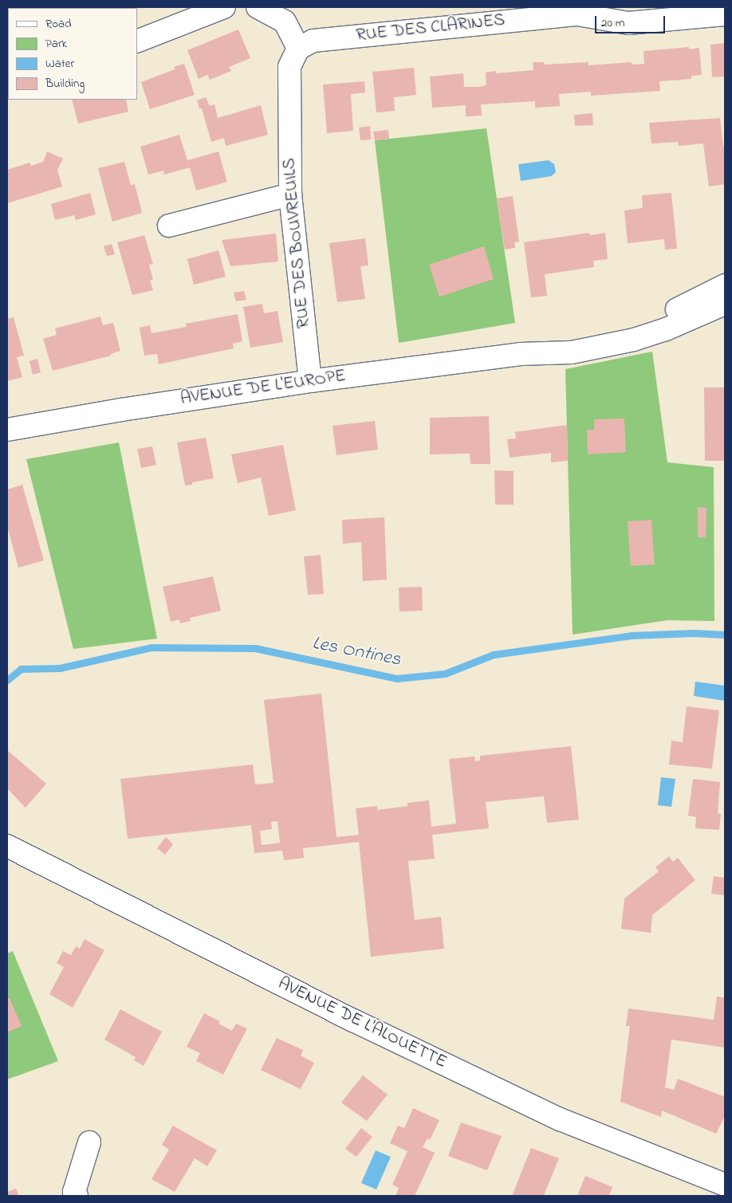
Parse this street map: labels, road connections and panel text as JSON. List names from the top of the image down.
{
  "streets": {
    "street": [
      "RUE DES CLARINES",
      "RUE DES BOUVREUILS",
      "AVENUE DE L'EUROPE",
      "AVENUE DE L'ALOUETTE"
    ]
  },
  "crossings": [
    ["RUE DES CLARINES", "RUE DES BOUVREUILS"],
    ["RUE DES BOUVREUILS", "AVENUE DE L'EUROPE"]
  ],
  "water": ["Les Ontines"],
  "legend": [
    "Road",
    "Park",
    "Water",
    "Building"
  ],
  "scale_bar": "20 m"
}
